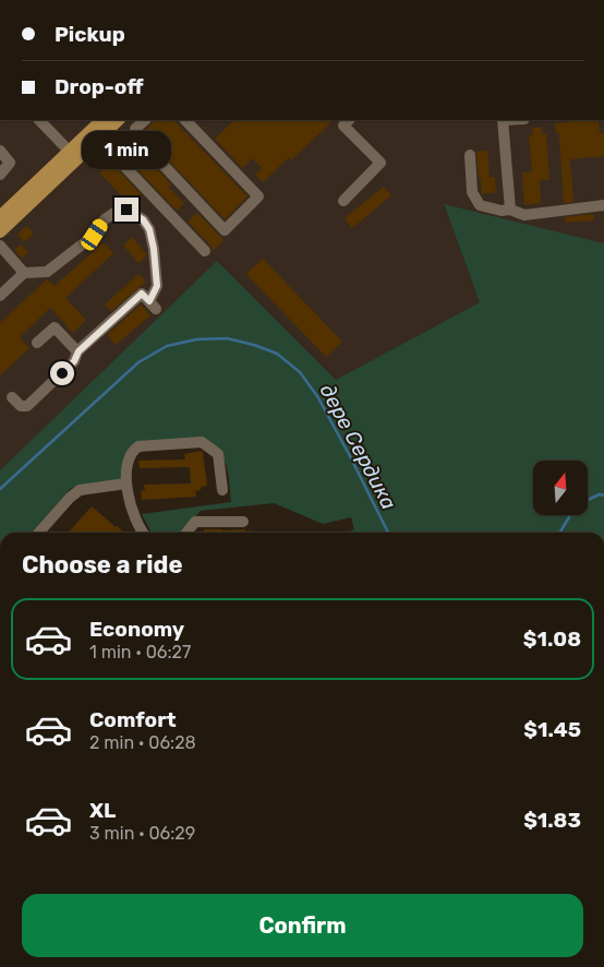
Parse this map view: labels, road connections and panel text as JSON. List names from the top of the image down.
{
  "water": ["дере Сердика"],
  "north": "top",
  "page": {
    "banner": ["Pickup", "Drop-off"],
    "bubble": "1 min",
    "heading": "Choose a ride",
    "list": [
      {
        "name": "Economy",
        "note": "1 min · 06:27",
        "value": "$1.08"
      },
      {
        "name": "Comfort",
        "note": "2 min · 06:28",
        "value": "$1.45"
      },
      {
        "name": "XL",
        "note": "3 min · 06:29",
        "value": "$1.83"
      }
    ],
    "buttons": "Confirm"
  }
}
